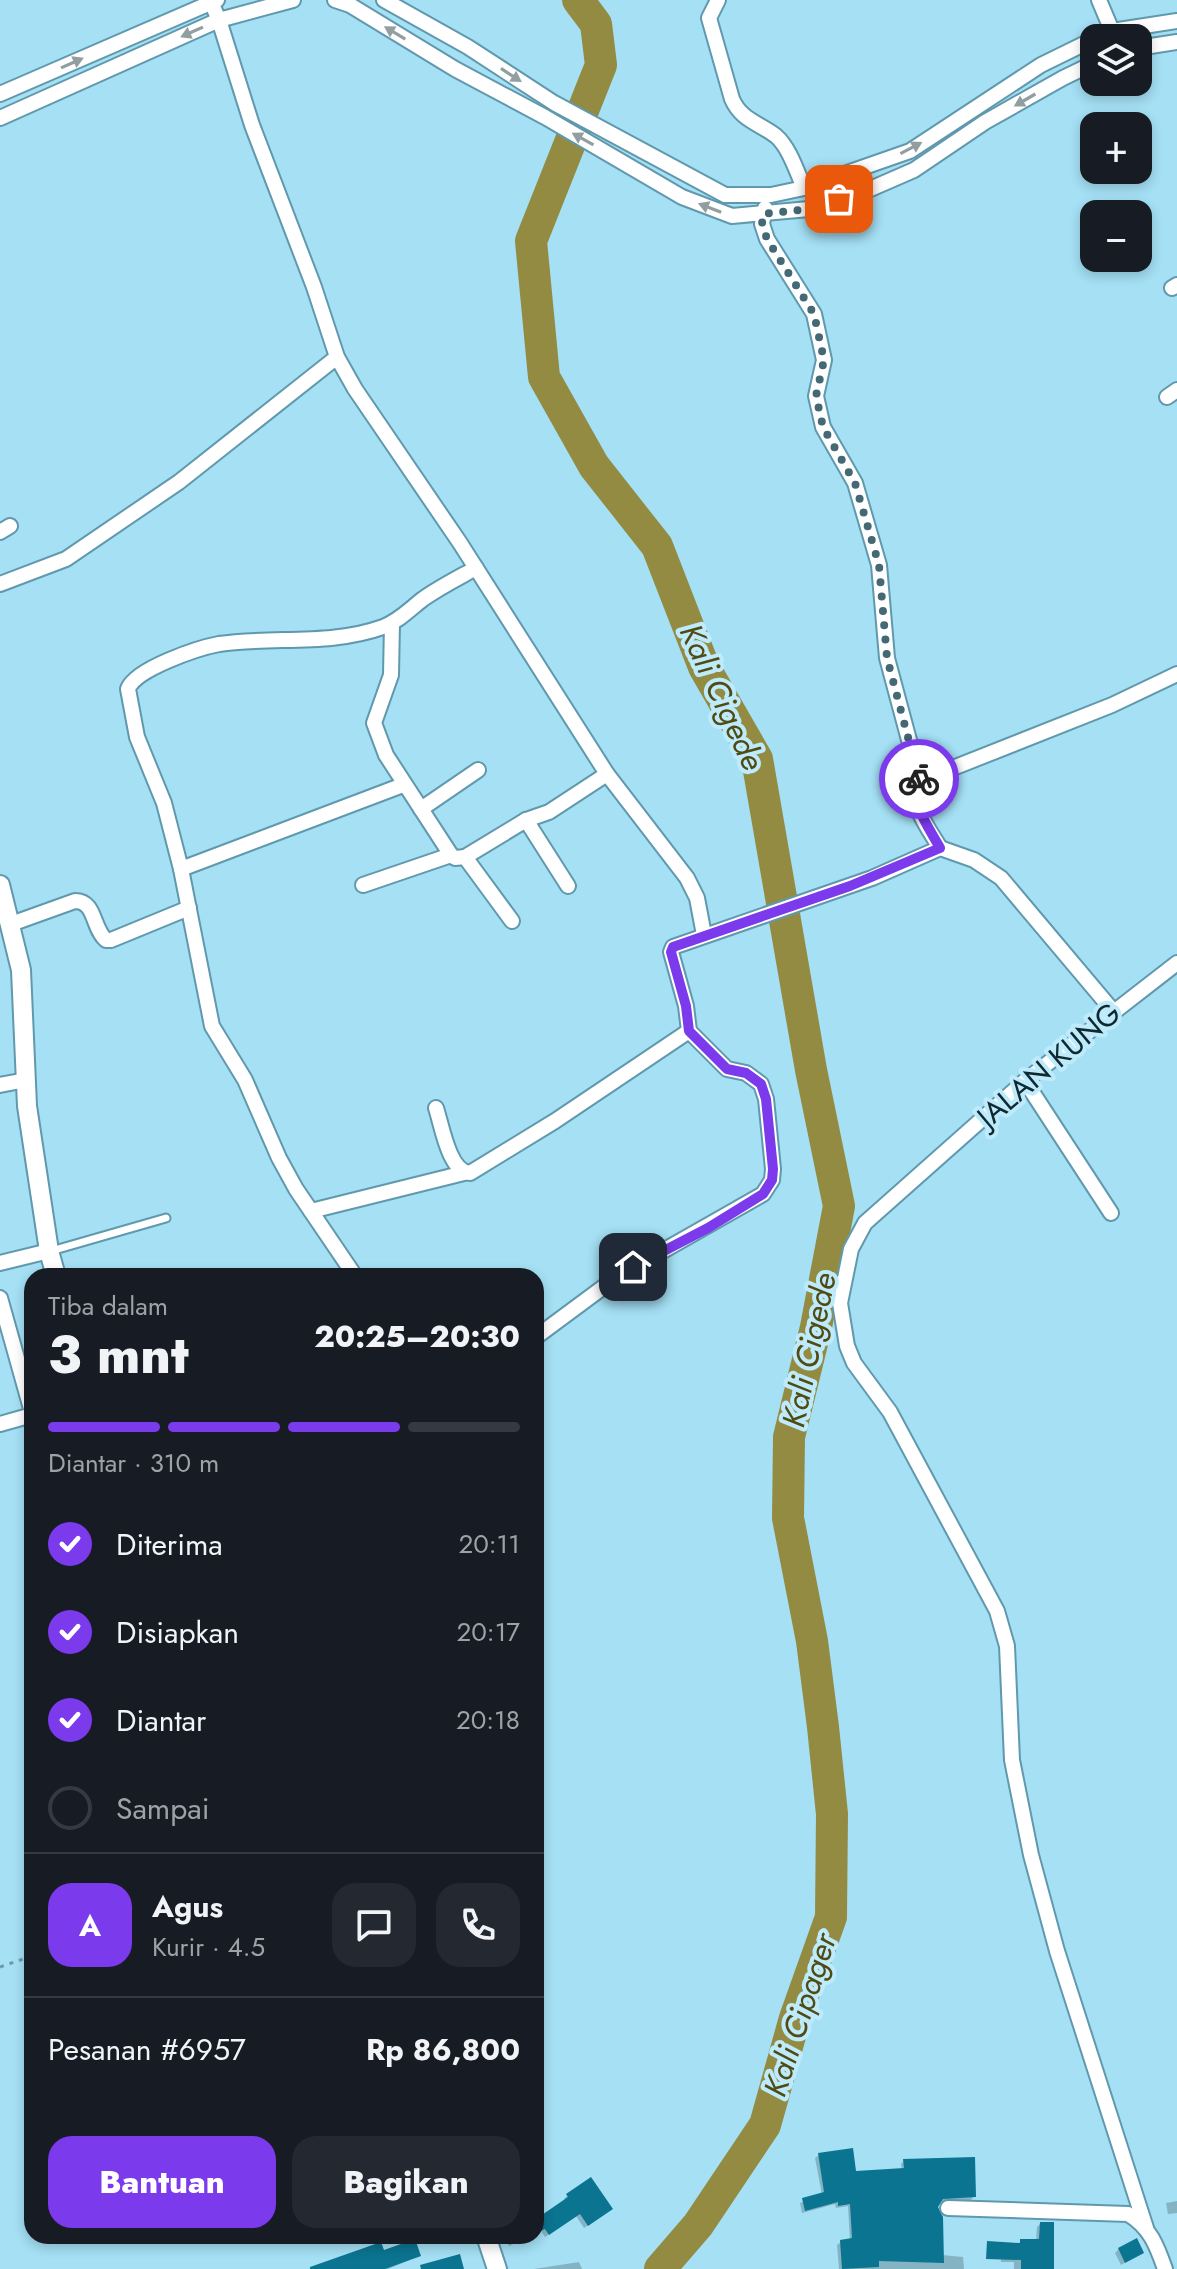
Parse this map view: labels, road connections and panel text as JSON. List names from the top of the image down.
{
  "streets": {
    "street": ["JALAN KUNG"]
  },
  "water": ["Kali Cigede", "Kali Cipager"],
  "page": {
    "map_buttons": ["+", "−"],
    "heading": ["3 mnt", "Tiba dalam", "20:25–20:30"],
    "panel": [
      "Agus",
      "Kurir · 4.5",
      "Pesanan #6957",
      "Rp 86,800"
    ],
    "bar": "Diantar · 310 m",
    "list": [
      ["Diterima", "20:11"],
      ["Disiapkan", "20:17"],
      ["Diantar", "20:18"],
      "Sampai"
    ],
    "round": "A",
    "buttons": ["Bantuan", "Bagikan"]
  }
}
